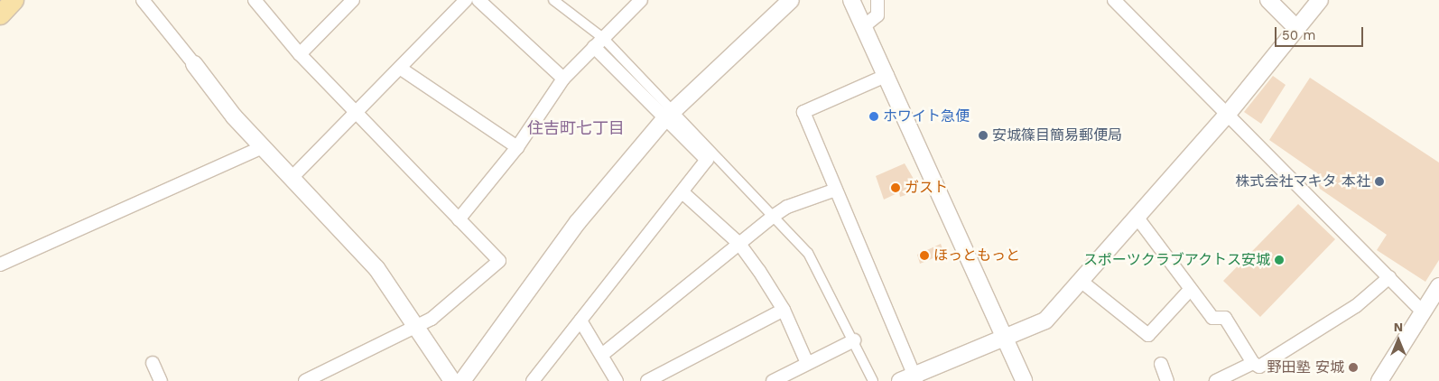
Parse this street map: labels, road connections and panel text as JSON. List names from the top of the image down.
{
  "districts": ["住吉町七丁目"],
  "places": [
    "ホワイト急便",
    "安城篠目簡易郵便局",
    "株式会社マキタ 本社",
    "ガスト",
    "ほっともっと",
    "スポーツクラブアクトス安城",
    "野田塾 安城"
  ],
  "scale_bar": "50 m",
  "north": "top"
}
